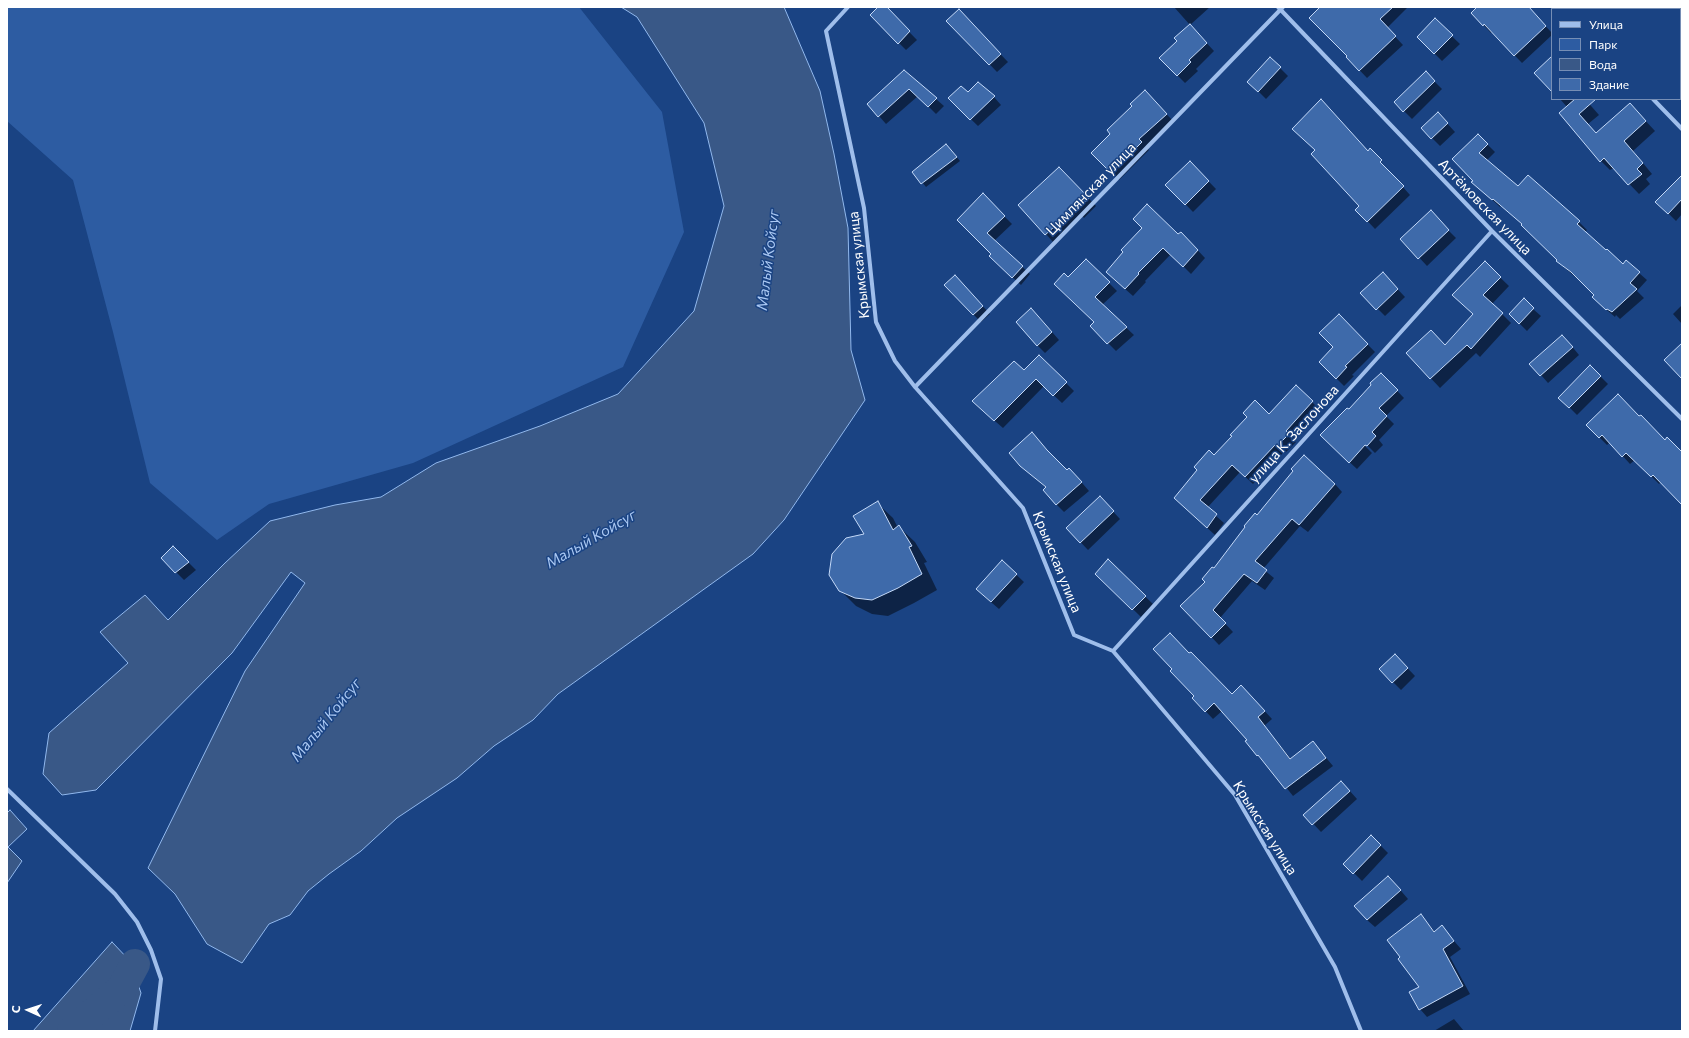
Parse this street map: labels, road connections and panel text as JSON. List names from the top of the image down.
{
  "streets": {
    "street": [
      "Цимлянская улица",
      "Артёмовская улица",
      "Крымская улица",
      "улица К. Заслонова"
    ]
  },
  "crossings": [
    ["Цимлянская улица", "Артёмовская улица"],
    ["Цимлянская улица", "Крымская улица"],
    ["Артёмовская улица", "улица К. Заслонова"],
    ["Крымская улица", "улица К. Заслонова"]
  ],
  "water": ["Малый Койсуг"],
  "legend": [
    "Улица",
    "Парк",
    "Вода",
    "Здание"
  ],
  "north": "left"
}
